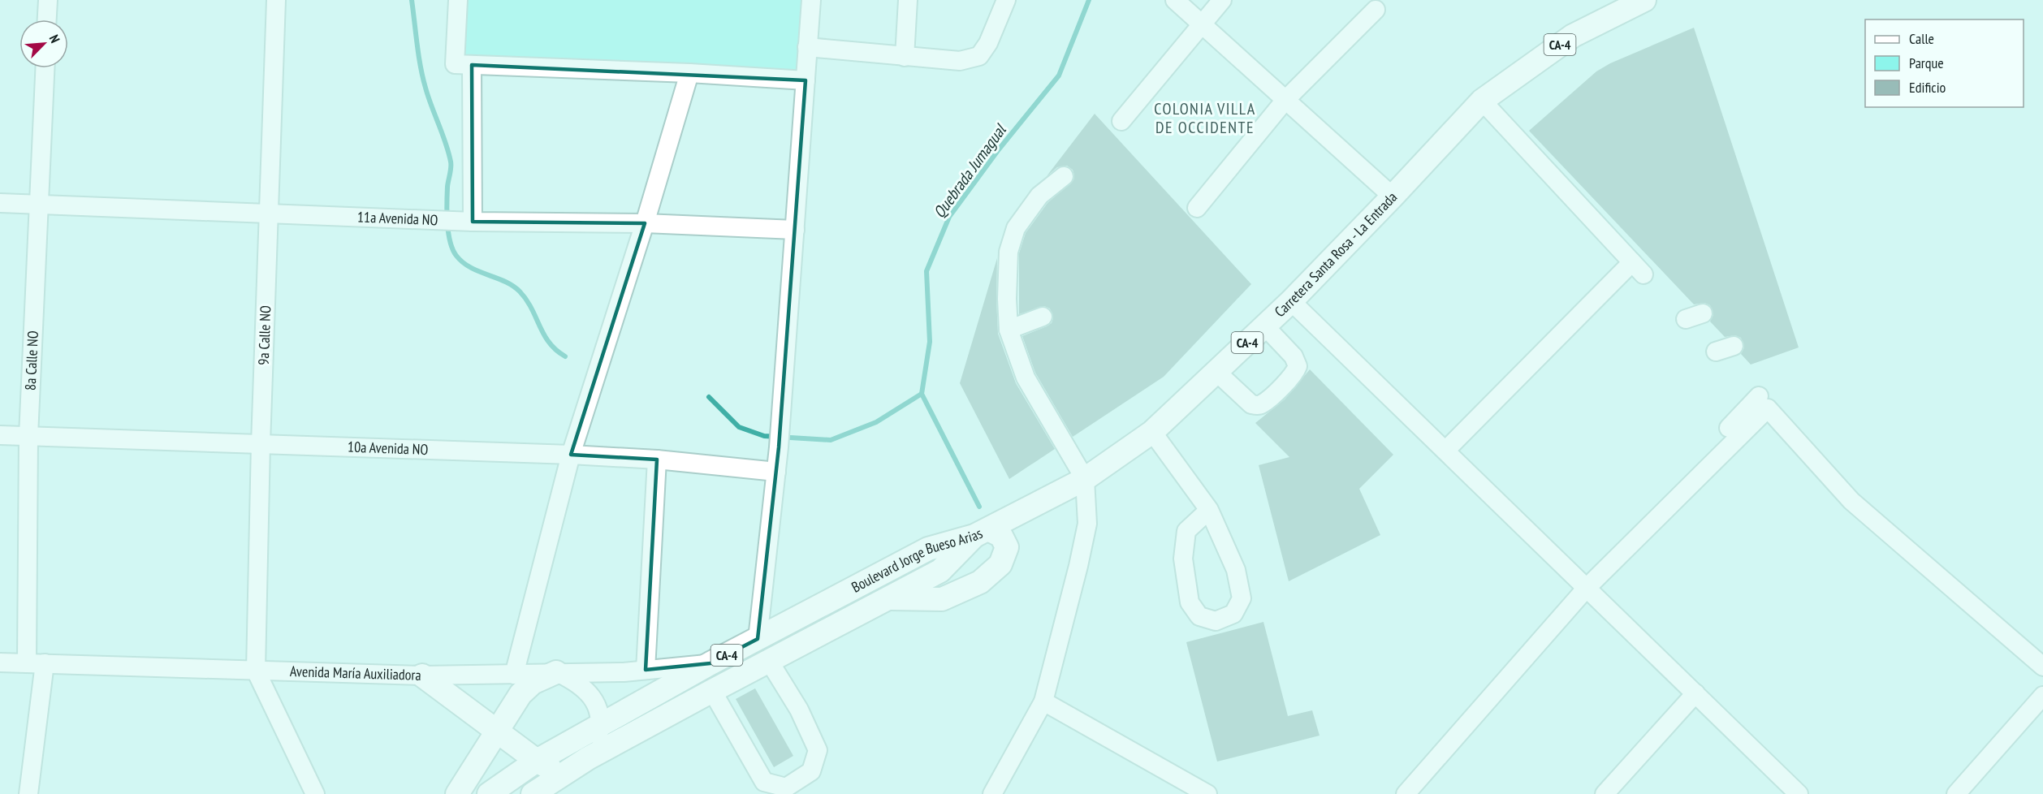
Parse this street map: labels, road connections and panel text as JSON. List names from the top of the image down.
{
  "streets": {
    "main road": ["CA-4", "Carretera Santa Rosa - La Entrada", "Boulevard Jorge Bueso Arias"],
    "street": [
      "11a Avenida NO",
      "9a Calle NO",
      "8a Calle NO",
      "10a Avenida NO",
      "Avenida María Auxiliadora"
    ]
  },
  "crossings": [
    ["11a Avenida NO", "9a Calle NO"],
    ["11a Avenida NO", "8a Calle NO"],
    ["Carretera Santa Rosa - La Entrada", "Boulevard Jorge Bueso Arias"],
    ["9a Calle NO", "10a Avenida NO"],
    ["9a Calle NO", "Avenida María Auxiliadora"],
    ["8a Calle NO", "10a Avenida NO"],
    ["8a Calle NO", "Avenida María Auxiliadora"],
    ["Boulevard Jorge Bueso Arias", "Avenida María Auxiliadora"]
  ],
  "districts": ["COLONIA VILLA DE OCCIDENTE"],
  "water": ["Quebrada Jumagual"],
  "legend": ["Calle", "Parque", "Edificio"],
  "north": "top right"
}
